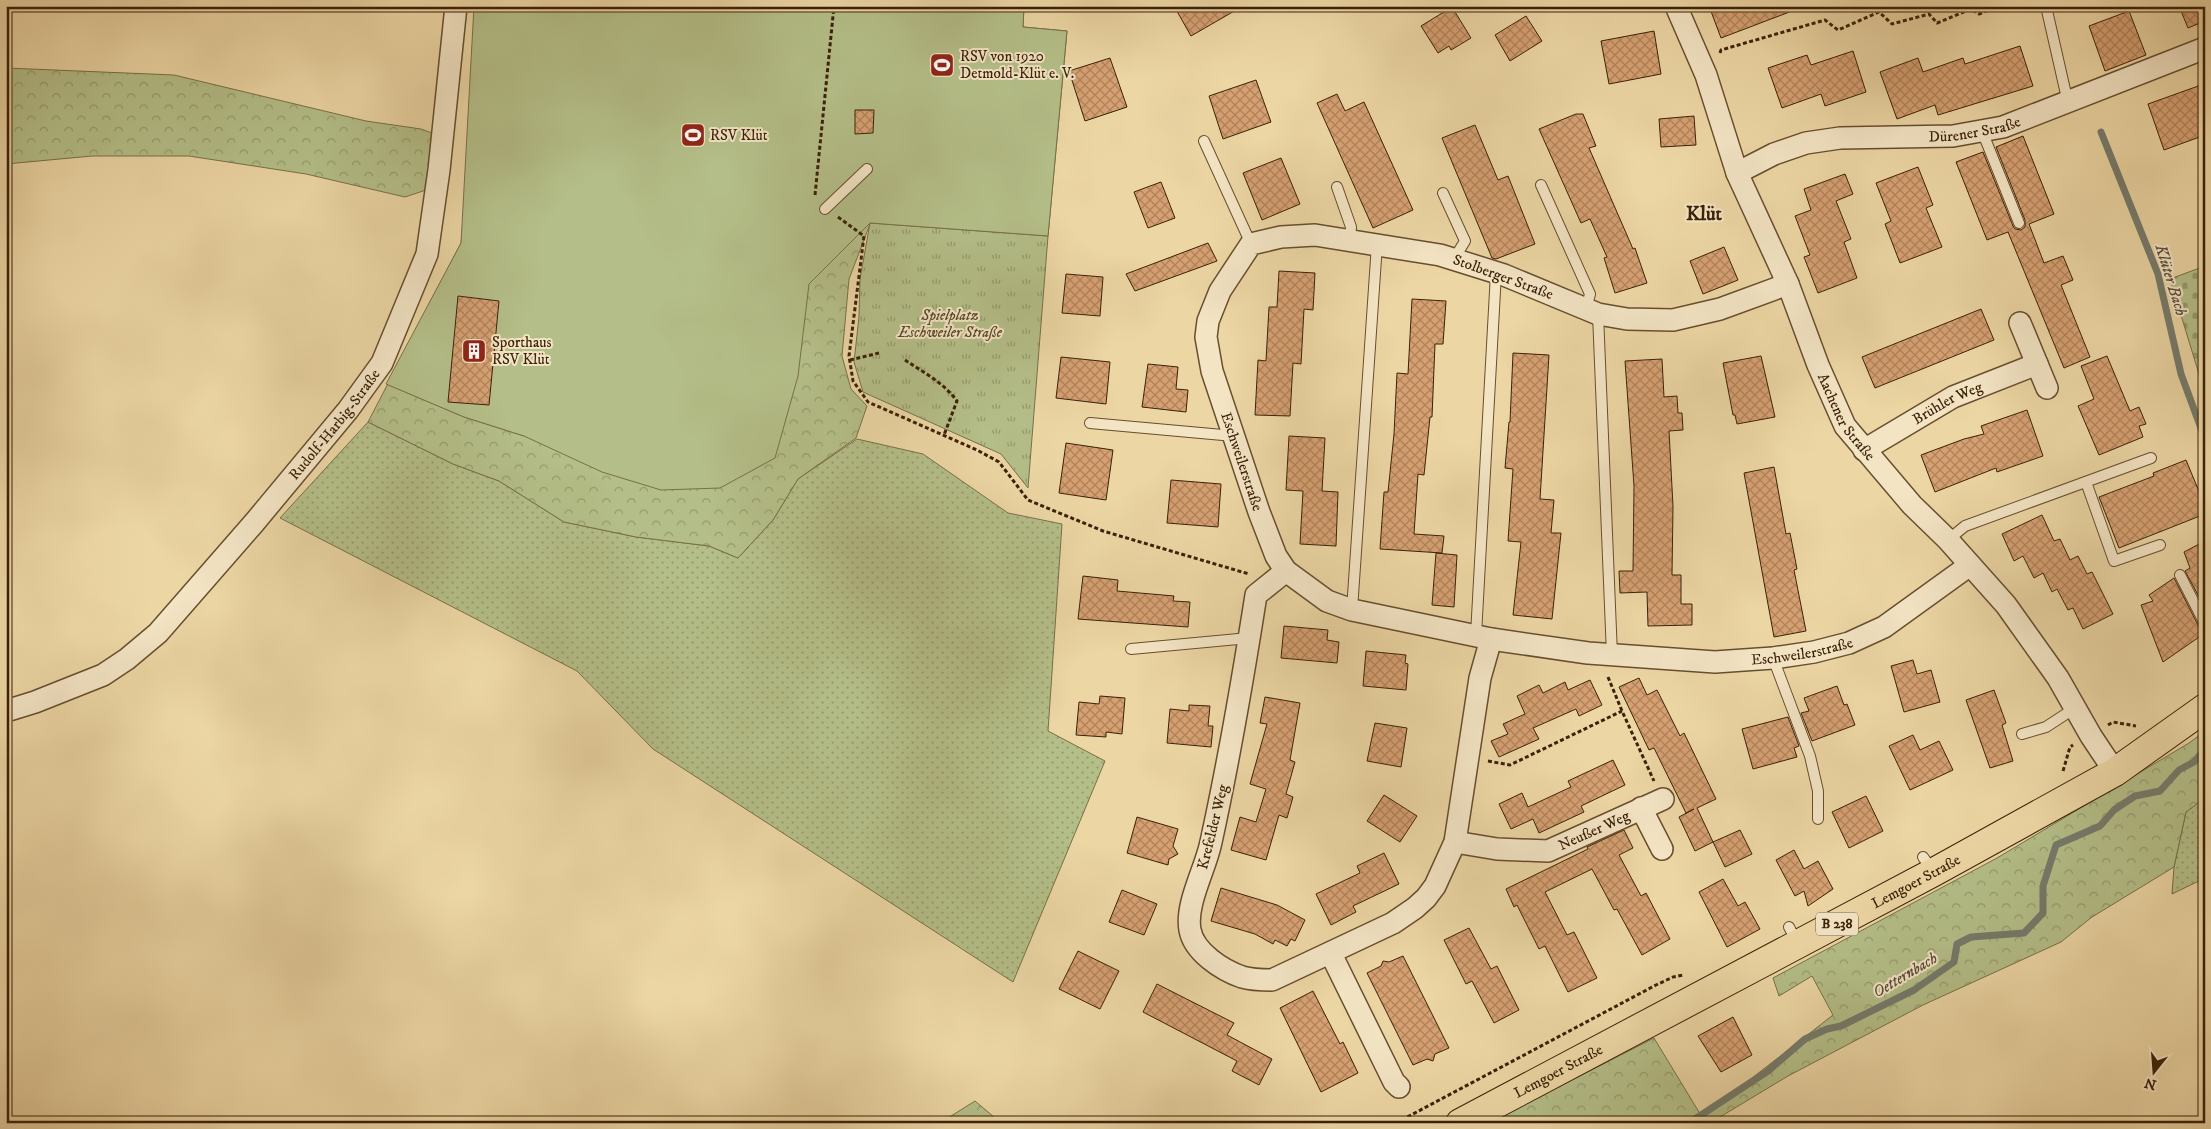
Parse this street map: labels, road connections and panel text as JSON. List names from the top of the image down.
{
  "streets": {
    "main road": ["Lemgoer Straße", "B 238"],
    "street": [
      "Dürener Straße",
      "Stolberger Straße",
      "Brühler Weg",
      "Aachener Straße",
      "Rudolf-Harbig-Straße",
      "Eschweilerstraße",
      "Krefelder Weg",
      "Neußer Weg"
    ]
  },
  "crossings": [
    ["Dürener Straße", "Aachener Straße"],
    ["Stolberger Straße", "Aachener Straße"],
    ["Stolberger Straße", "Eschweilerstraße"],
    ["Brühler Weg", "Aachener Straße"],
    ["Aachener Straße", "Eschweilerstraße"],
    ["Aachener Straße", "Lemgoer Straße"],
    ["Eschweilerstraße", "Krefelder Weg"],
    ["Krefelder Weg", "Neußer Weg"]
  ],
  "districts": ["Klüt"],
  "water": ["Klüter Bach", "Oetternbach"],
  "parks": ["Spielplatz Eschweiler Straße"],
  "places": {
    "sports": ["RSV von 1920 Detmold-Klüt e. V.", "RSV Klüt"],
    "building": ["Sporthaus RSV Klüt"]
  },
  "north": "bottom"
}
